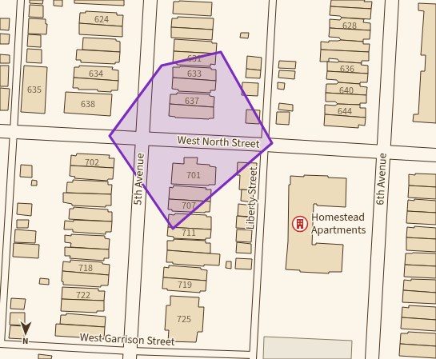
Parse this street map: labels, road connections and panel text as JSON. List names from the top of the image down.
{
  "streets": {
    "street": ["West North Street", "5th Avenue", "6th Avenue"],
    "lane": ["Liberty Street", "West Garrison Street"]
  },
  "crossings": [
    ["West North Street", "5th Avenue"],
    ["West North Street", "6th Avenue"],
    ["West North Street", "Liberty Street"],
    ["5th Avenue", "West Garrison Street"],
    ["Liberty Street", "West Garrison Street"]
  ],
  "places": {
    "building": ["Homestead Apartments"]
  },
  "house_numbers": [
    "624",
    "628",
    "631",
    "636",
    "634",
    "633",
    "635",
    "640",
    "637",
    "638",
    "644",
    "702",
    "701",
    "707",
    "711",
    "718",
    "719",
    "722",
    "725"
  ],
  "north": "bottom"
}
